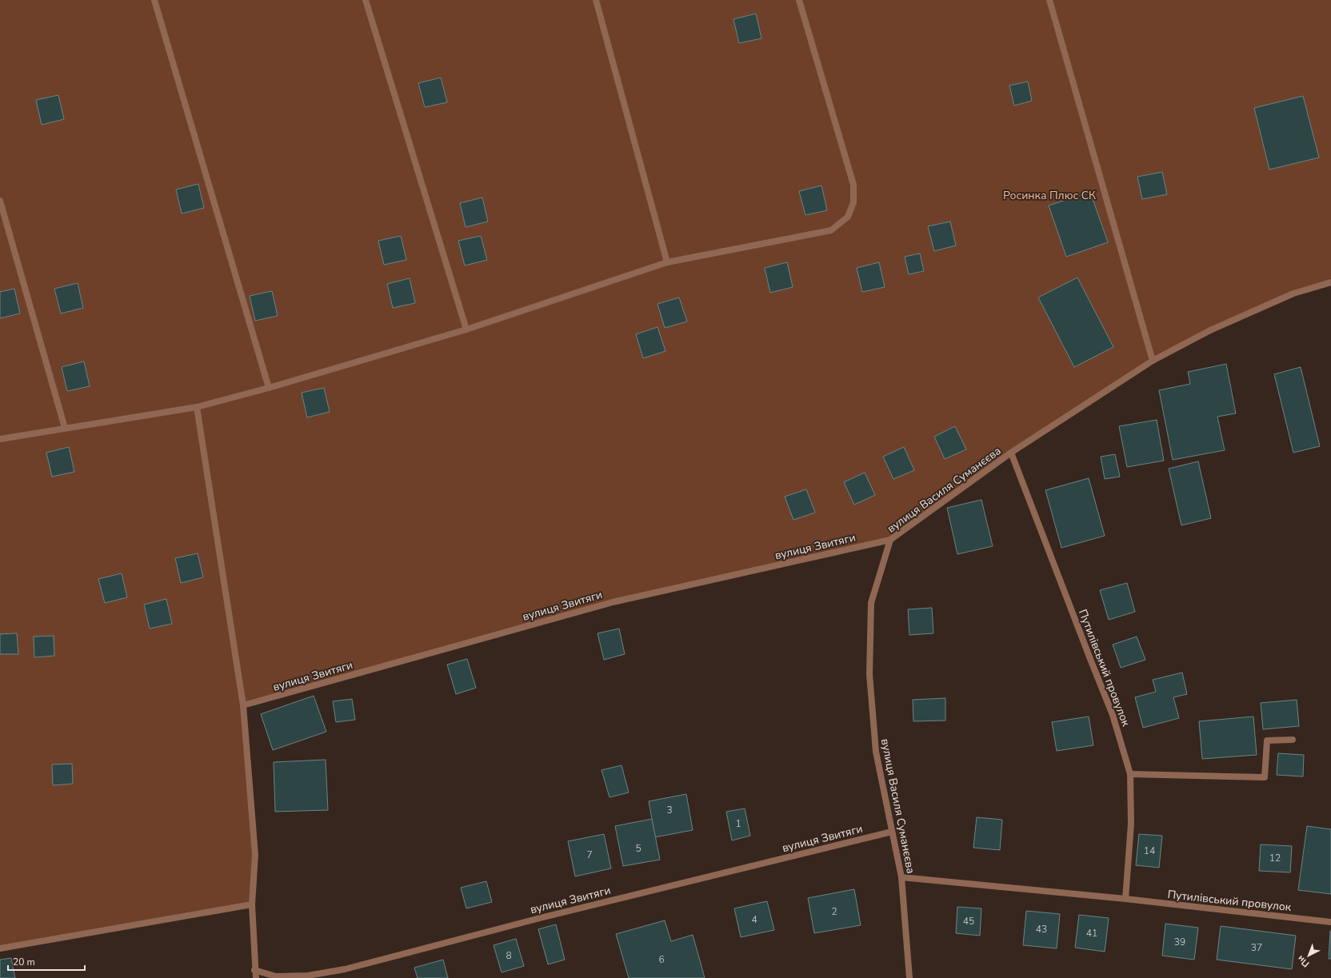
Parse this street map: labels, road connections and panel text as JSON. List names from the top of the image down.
{
  "streets": {
    "street": ["вулиця Василя Суманєєва", "вулиця Звитяги", "Путилівський провулок"]
  },
  "crossings": [
    ["вулиця Василя Суманєєва", "вулиця Звитяги"],
    ["вулиця Василя Суманєєва", "Путилівський провулок"]
  ],
  "parks": ["Росинка Плюс СК"],
  "house_numbers": [
    "3",
    "1",
    "5",
    "14",
    "7",
    "12",
    "2",
    "4",
    "45",
    "43",
    "41",
    "39",
    "37",
    "8",
    "6"
  ],
  "scale_bar": "20 m",
  "north": "bottom left"
}
